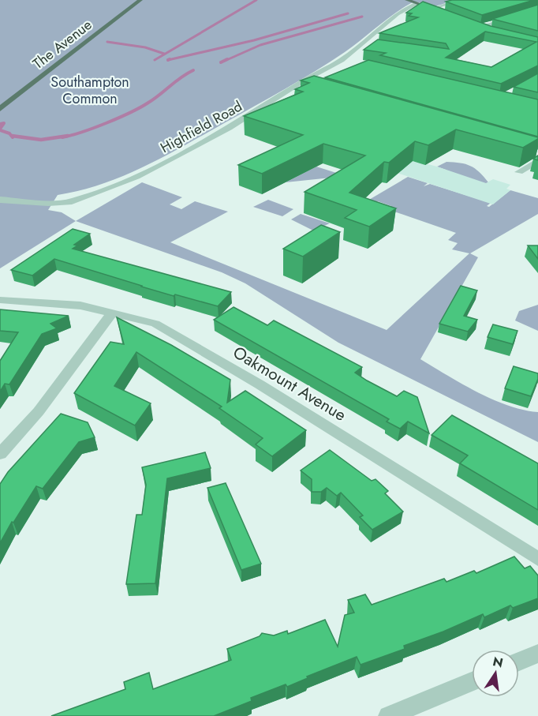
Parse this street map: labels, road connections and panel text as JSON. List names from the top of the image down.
{
  "streets": {
    "main road": ["The Avenue"],
    "street": ["Highfield Road", "Oakmount Avenue"]
  },
  "parks": ["Southampton Common"],
  "north": "top"
}
